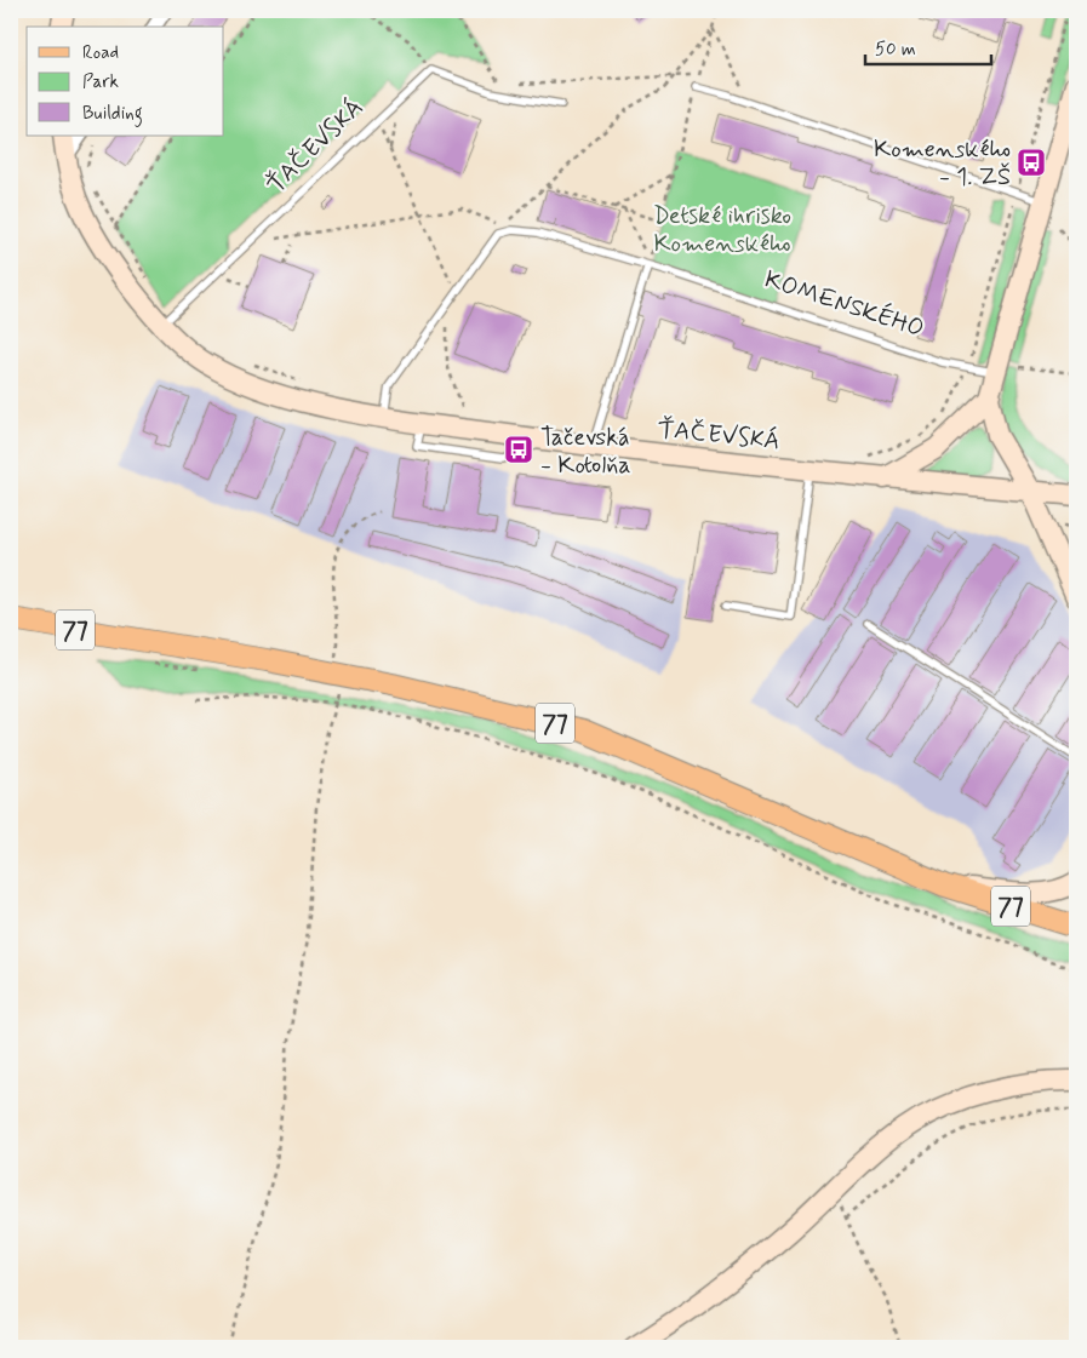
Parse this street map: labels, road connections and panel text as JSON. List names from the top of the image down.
{
  "streets": {
    "main road": ["77"],
    "street": ["ŤAČEVSKÁ"],
    "lane": ["KOMENSKÉHO"]
  },
  "crossings": [
    ["ŤAČEVSKÁ", "KOMENSKÉHO"]
  ],
  "parks": ["Detské ihrisko Komenského"],
  "places": {
    "bus stop": ["Komenského - 1. ZŠ", "Tačevská - Kotolňa"]
  },
  "legend": ["Road", "Park", "Building"],
  "scale_bar": "50 m"
}
